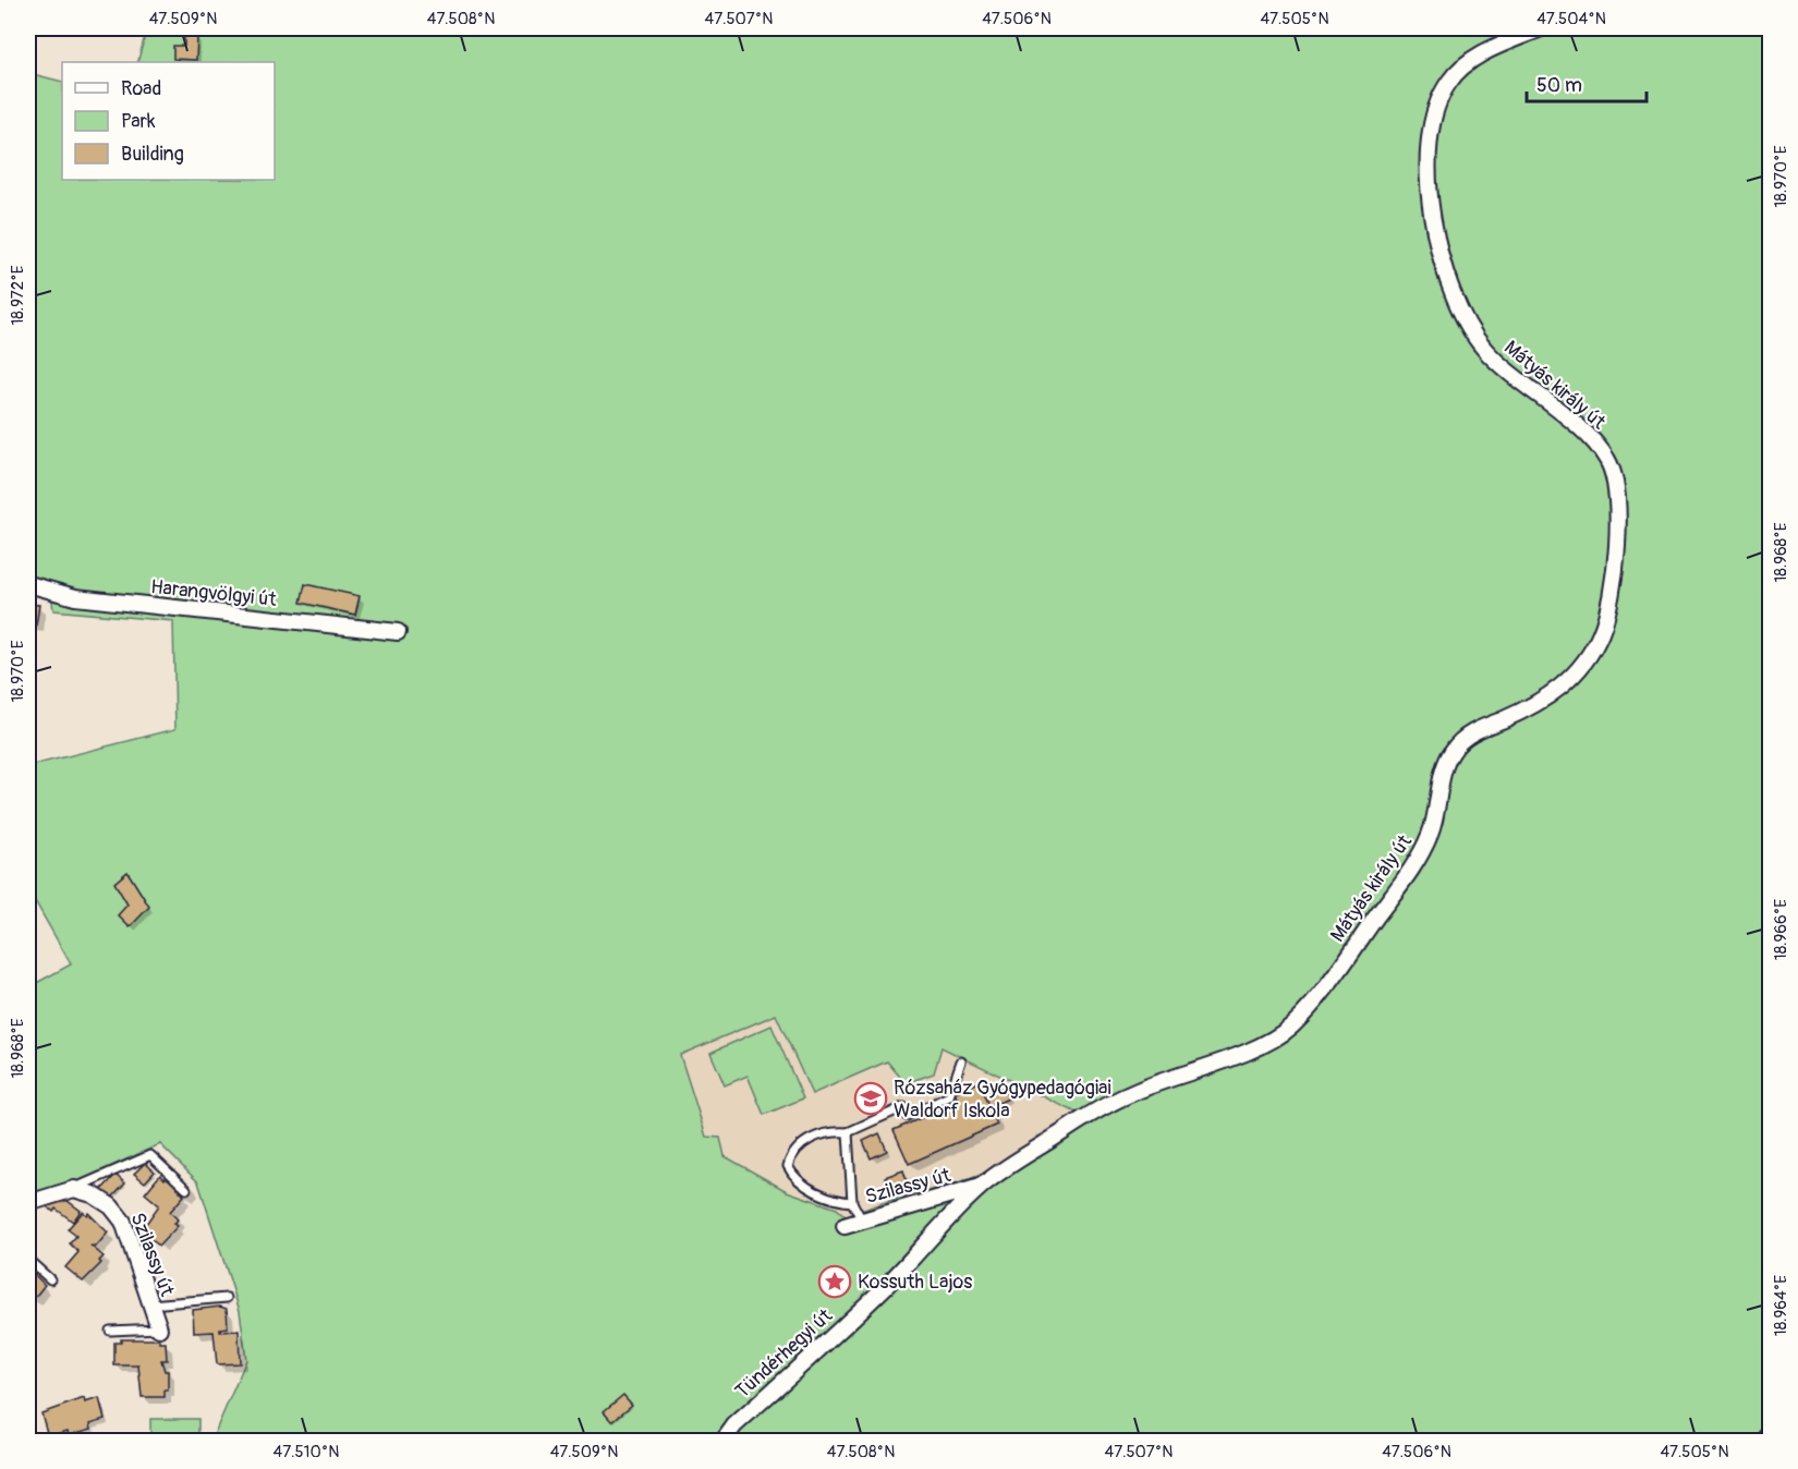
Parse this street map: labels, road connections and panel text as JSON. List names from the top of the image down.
{
  "streets": {
    "street": [
      "Mátyás király út",
      "Harangvölgyi út",
      "Szilassy út",
      "Tündérhegyi út"
    ]
  },
  "crossings": [
    ["Mátyás király út", "Szilassy út"],
    ["Mátyás király út", "Tündérhegyi út"],
    ["Szilassy út", "Tündérhegyi út"]
  ],
  "places": {
    "school or university": ["Rózsaház Gyógypedagógiai Waldorf Iskola"],
    "place": ["Kossuth Lajos"]
  },
  "legend": ["Road", "Park", "Building"],
  "scale_bar": "50 m",
  "coordinates": [
    "47.509°N",
    "47.508°N",
    "47.507°N",
    "47.506°N",
    "47.505°N",
    "47.504°N",
    "18.970°E",
    "18.972°E",
    "18.968°E",
    "18.966°E",
    "18.964°E",
    "47.510°N"
  ]
}
